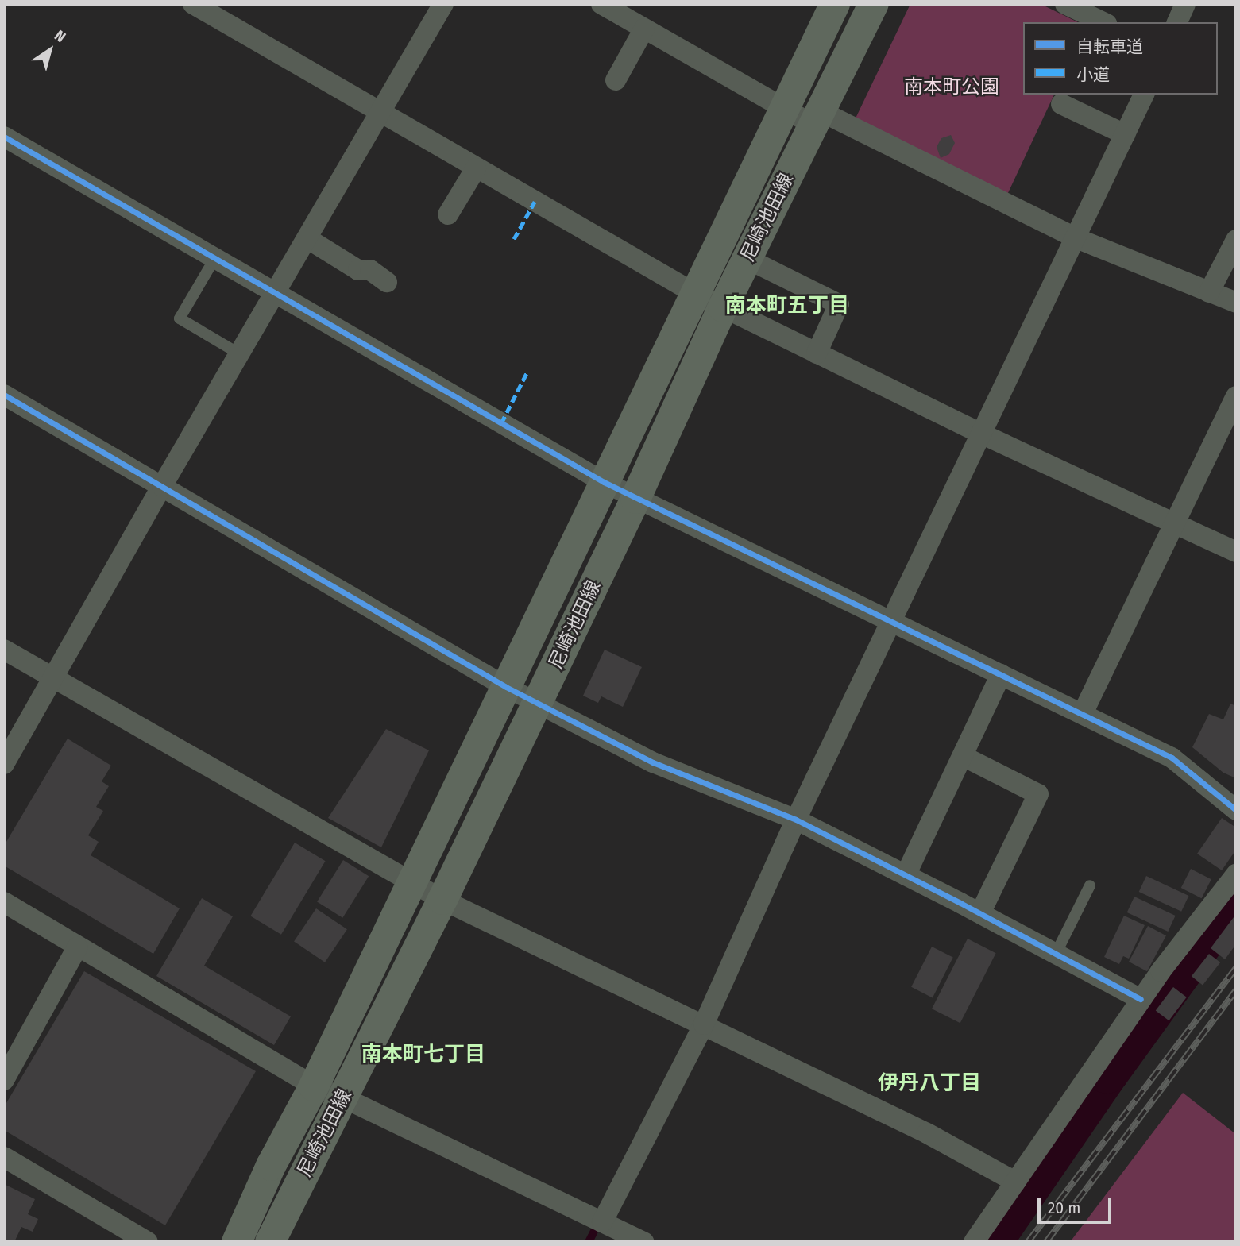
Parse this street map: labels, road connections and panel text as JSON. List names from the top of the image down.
{
  "streets": {
    "main road": ["尼崎池田線"]
  },
  "districts": ["南本町五丁目", "南本町七丁目", "伊丹八丁目"],
  "parks": ["南本町公園"],
  "legend": ["自転車道", "小道"],
  "scale_bar": "20 m",
  "north": "top right"
}
